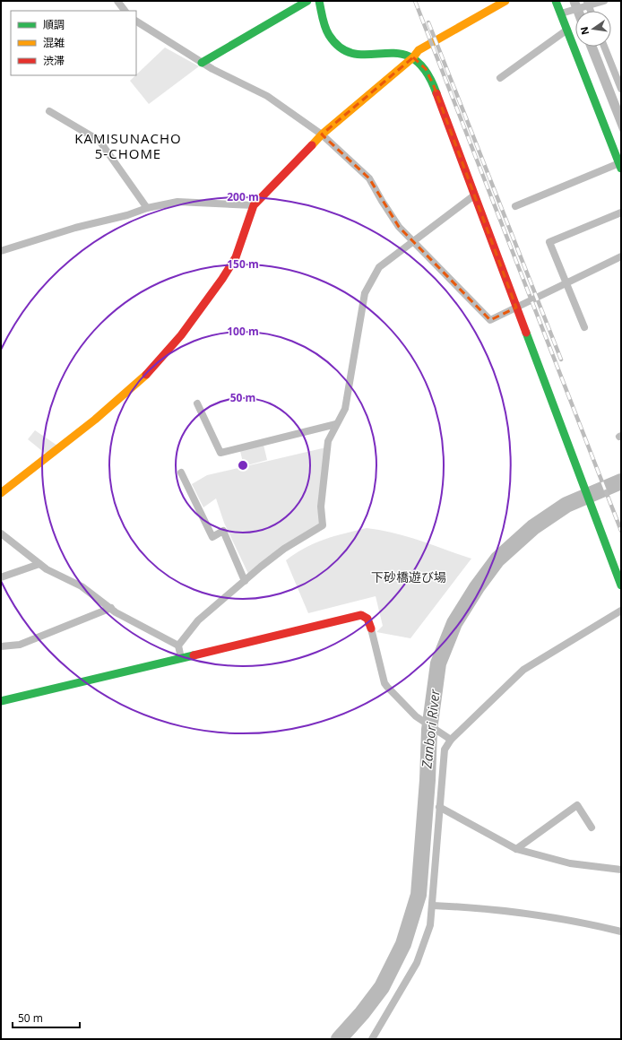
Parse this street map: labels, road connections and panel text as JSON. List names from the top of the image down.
{
  "districts": ["KAMISUNACHO 5-CHOME"],
  "water": ["Zanbori River"],
  "parks": ["下砂橋遊び場"],
  "legend": ["順調", "混雑", "渋滞"],
  "scale_bar": "50 m",
  "north": "left",
  "rings": [
    "200 m",
    "150 m",
    "100 m",
    "50 m"
  ]
}
